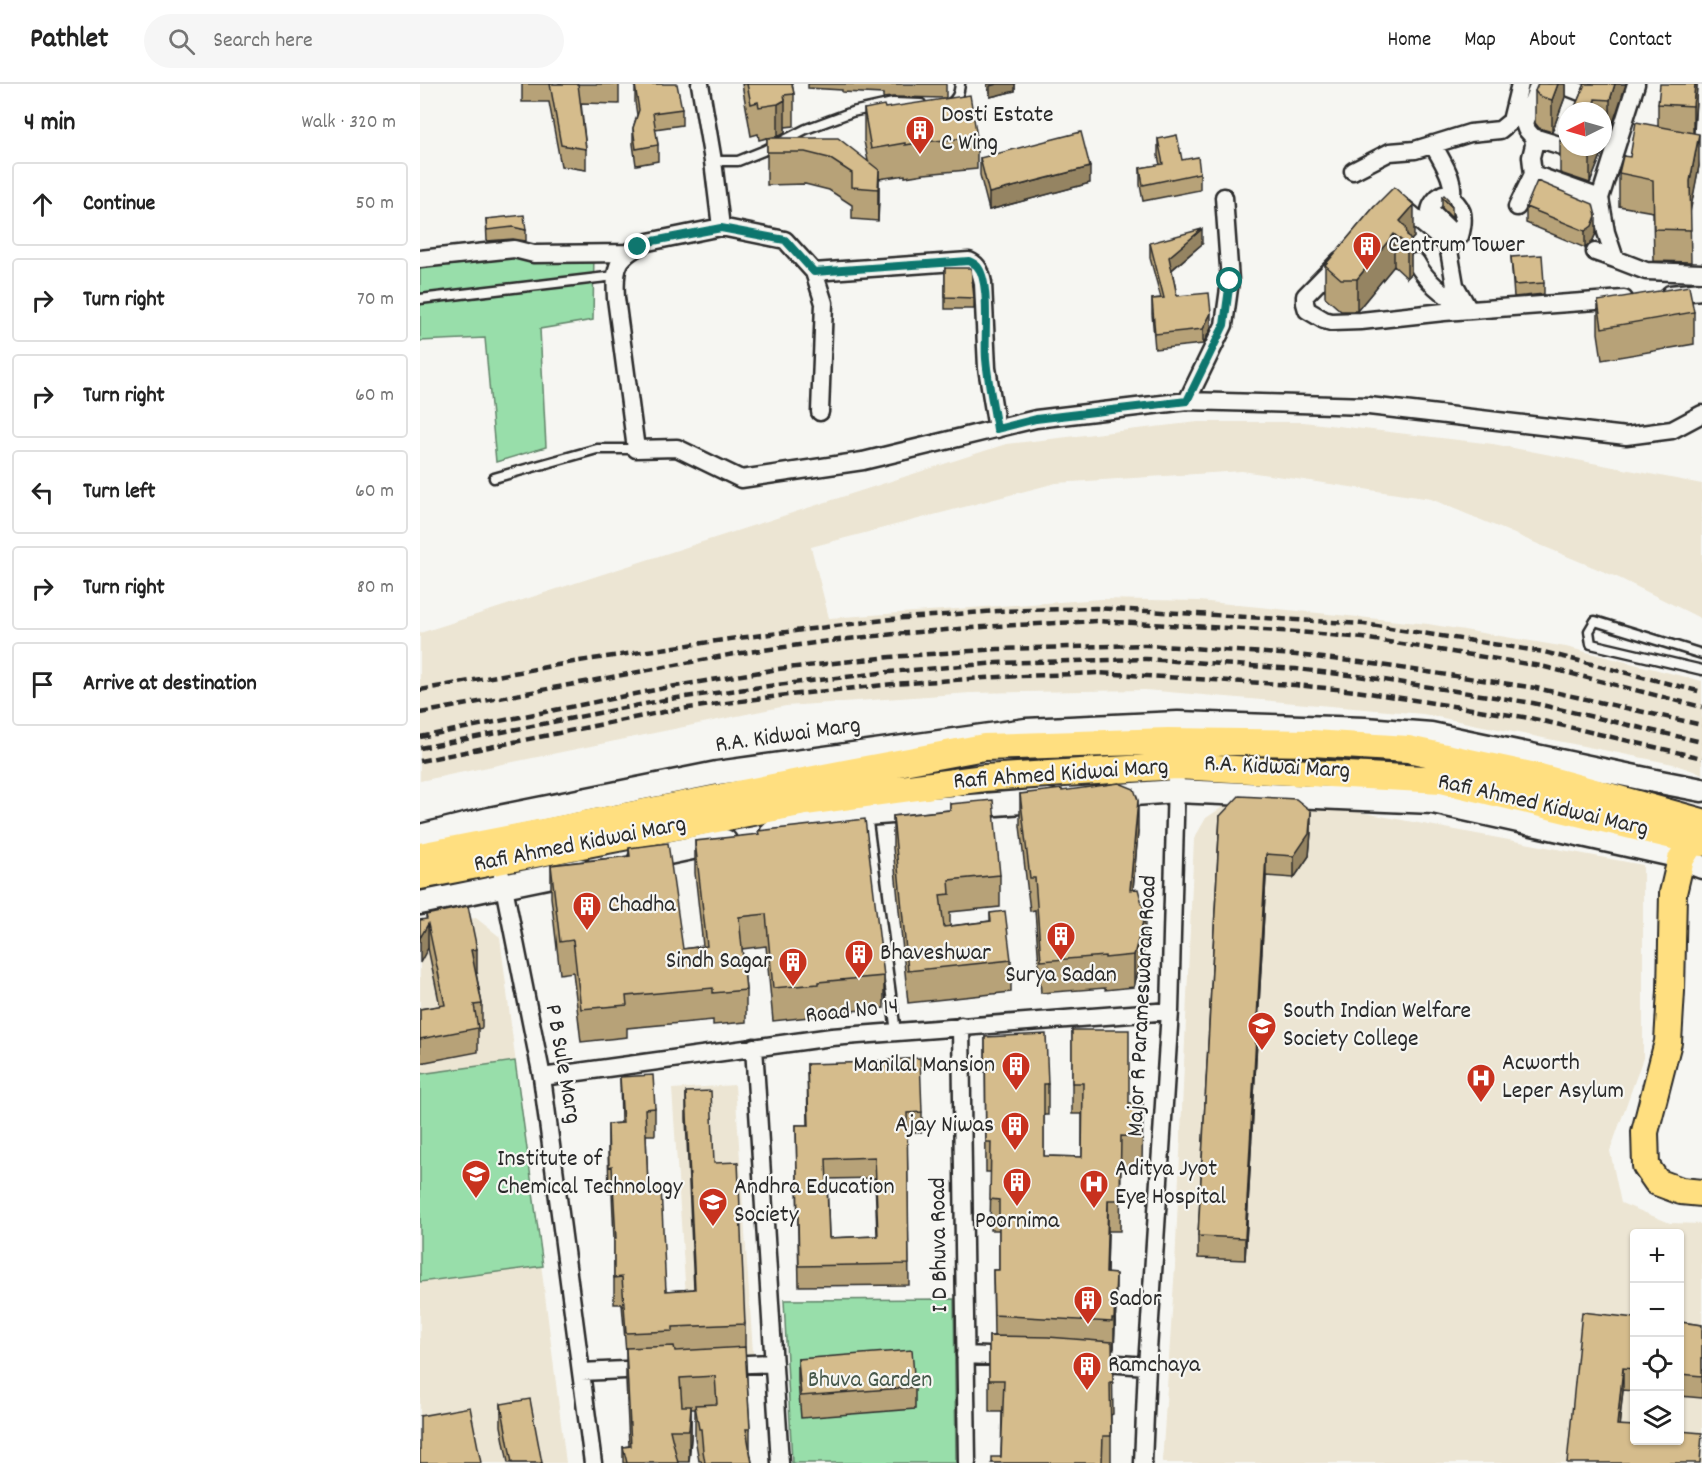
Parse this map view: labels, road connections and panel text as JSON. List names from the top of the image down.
{
  "streets": {
    "main road": ["Rafi Ahmed Kidwai Marg"],
    "street": [
      "R.A. Kidwai Marg",
      "Major R Parameswaran Road",
      "Road No 14",
      "P B Sule Marg",
      "I D Bhuva Road"
    ]
  },
  "crossings": [
    ["R.A. Kidwai Marg", "Rafi Ahmed Kidwai Marg"],
    ["R.A. Kidwai Marg", "Major R Parameswaran Road"],
    ["Rafi Ahmed Kidwai Marg", "Major R Parameswaran Road"],
    ["Rafi Ahmed Kidwai Marg", "P B Sule Marg"],
    ["Major R Parameswaran Road", "Road No 14"],
    ["Road No 14", "P B Sule Marg"],
    ["Road No 14", "I D Bhuva Road"]
  ],
  "parks": ["Bhuva Garden"],
  "places": {
    "building": [
      "Dosti Estate C Wing",
      "Centrum Tower",
      "Chadha",
      "Surya Sadan",
      "Bhaveshwar",
      "Sindh Sagar",
      "Manilal Mansion",
      "Ajay Niwas",
      "Poornima",
      "Sador",
      "Ramchaya"
    ],
    "school or university": ["South Indian Welfare Society College", "Institute of Chemical Technology", "Andhra Education Society"],
    "hospital": ["Acworth Leper Asylum", "Aditya Jyot Eye Hospital"]
  },
  "north": "left",
  "page": {
    "header": "Pathlet",
    "search": "Search here",
    "nav": [
      "Home",
      "Map",
      "About",
      "Contact"
    ],
    "heading": ["4 min", "Walk · 320 m"],
    "list": [
      ["Continue", "50 m"],
      ["Turn right", "70 m"],
      ["Turn right", "60 m"],
      ["Turn left", "60 m"],
      ["Turn right", "80 m"],
      "Arrive at destination"
    ],
    "map_buttons": ["+", "−"]
  }
}
